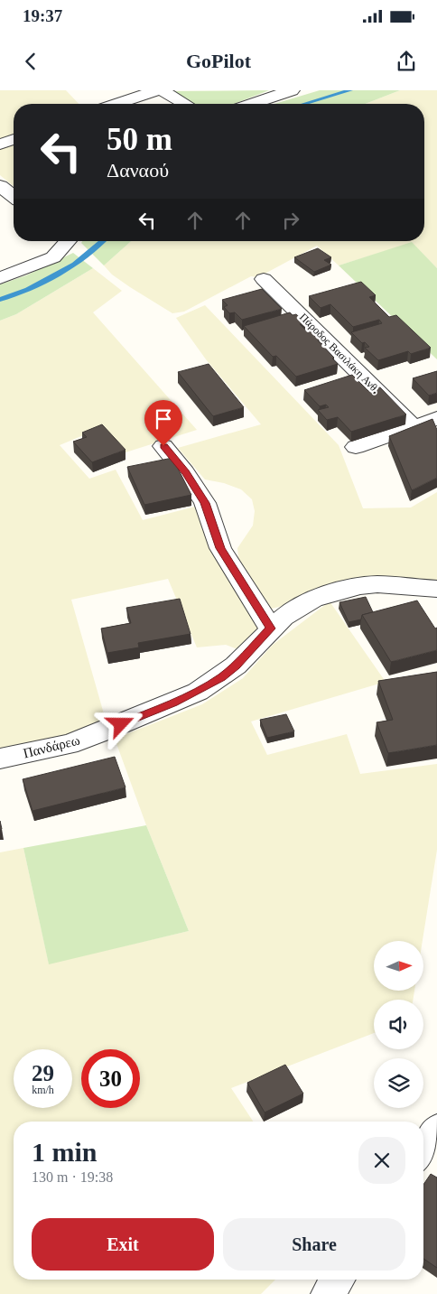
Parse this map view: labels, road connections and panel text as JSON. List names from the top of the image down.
{
  "streets": {
    "street": ["Πάροδος Βασιλάκη Ανθ.", "Πανδάρεω"]
  },
  "north": "right",
  "page": {
    "status": "19:37",
    "header": "GoPilot",
    "turn": ["50 m", "Δαναού"],
    "speed": "29 km/h",
    "limit": "30",
    "heading": ["1 min", "130 m · 19:38"],
    "buttons": ["Exit", "Share"]
  }
}
